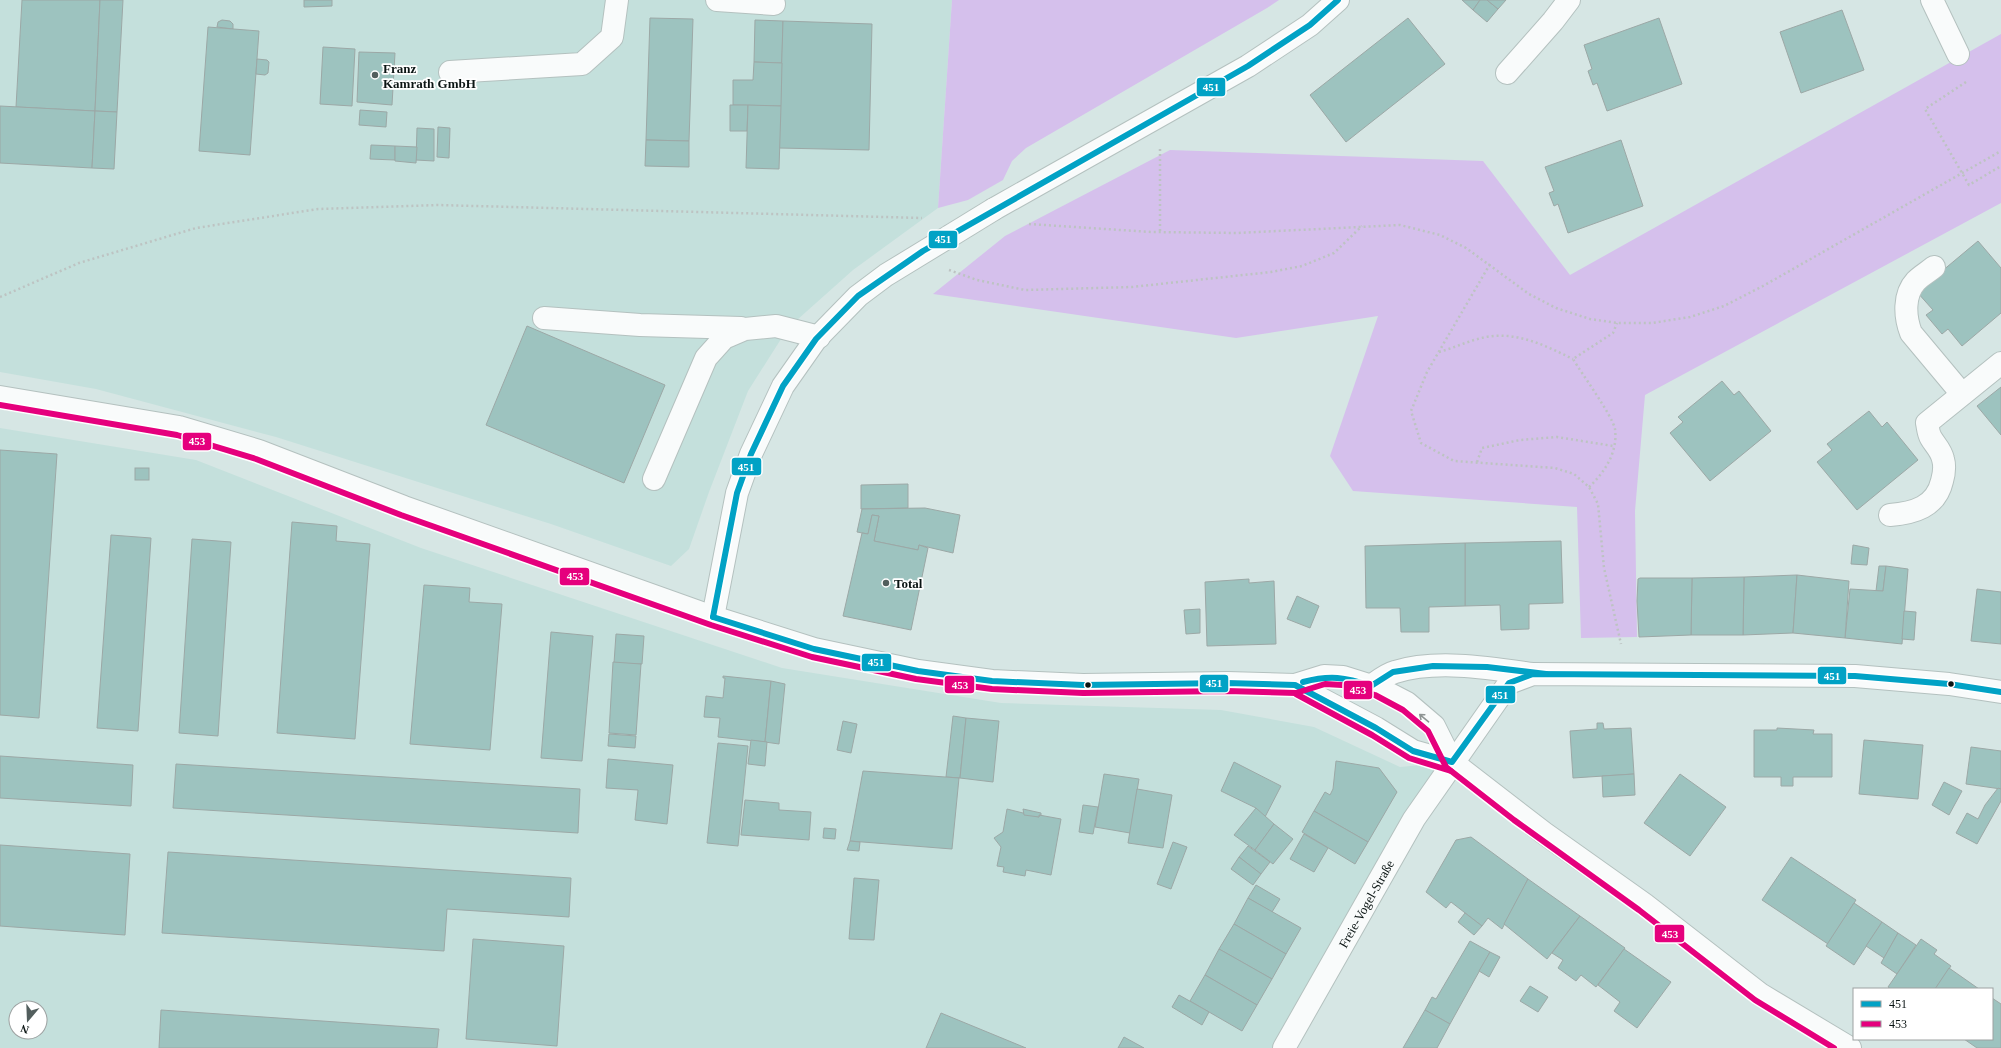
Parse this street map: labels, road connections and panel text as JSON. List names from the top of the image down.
{
  "streets": {
    "street": ["Freie-Vogel-Straße"]
  },
  "places": ["Franz Kamrath GmbH", "Total"],
  "lines": ["transit line 451", "transit line 453"],
  "legend": ["451", "453"],
  "north": "bottom"
}
